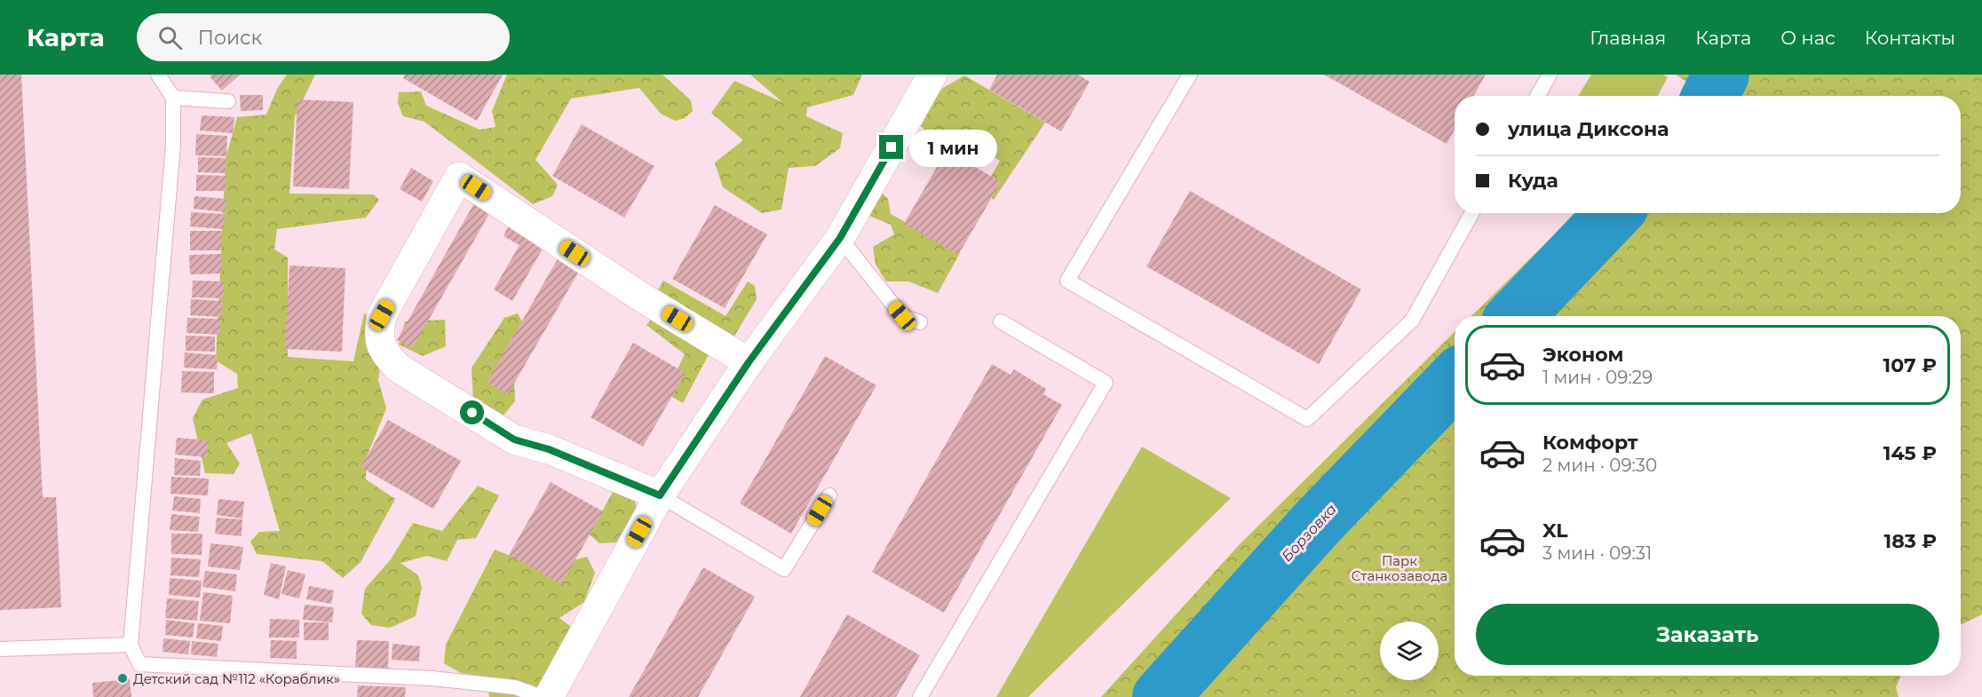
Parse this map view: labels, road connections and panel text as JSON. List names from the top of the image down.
{
  "water": ["Борзовка"],
  "parks": ["Парк Станкозавода"],
  "places": ["Детский сад №112 «Кораблик»"],
  "page": {
    "header": "Карта",
    "search": "Поиск",
    "nav": [
      "Главная",
      "Карта",
      "О нас",
      "Контакты"
    ],
    "banner": ["улица Диксона", "Куда"],
    "bubble": "1 мин",
    "list": [
      {
        "name": "Эконом",
        "note": "1 мин · 09:29",
        "value": "107 ₽"
      },
      {
        "name": "Комфорт",
        "note": "2 мин · 09:30",
        "value": "145 ₽"
      },
      {
        "name": "XL",
        "note": "3 мин · 09:31",
        "value": "183 ₽"
      }
    ],
    "buttons": "Заказать"
  }
}
